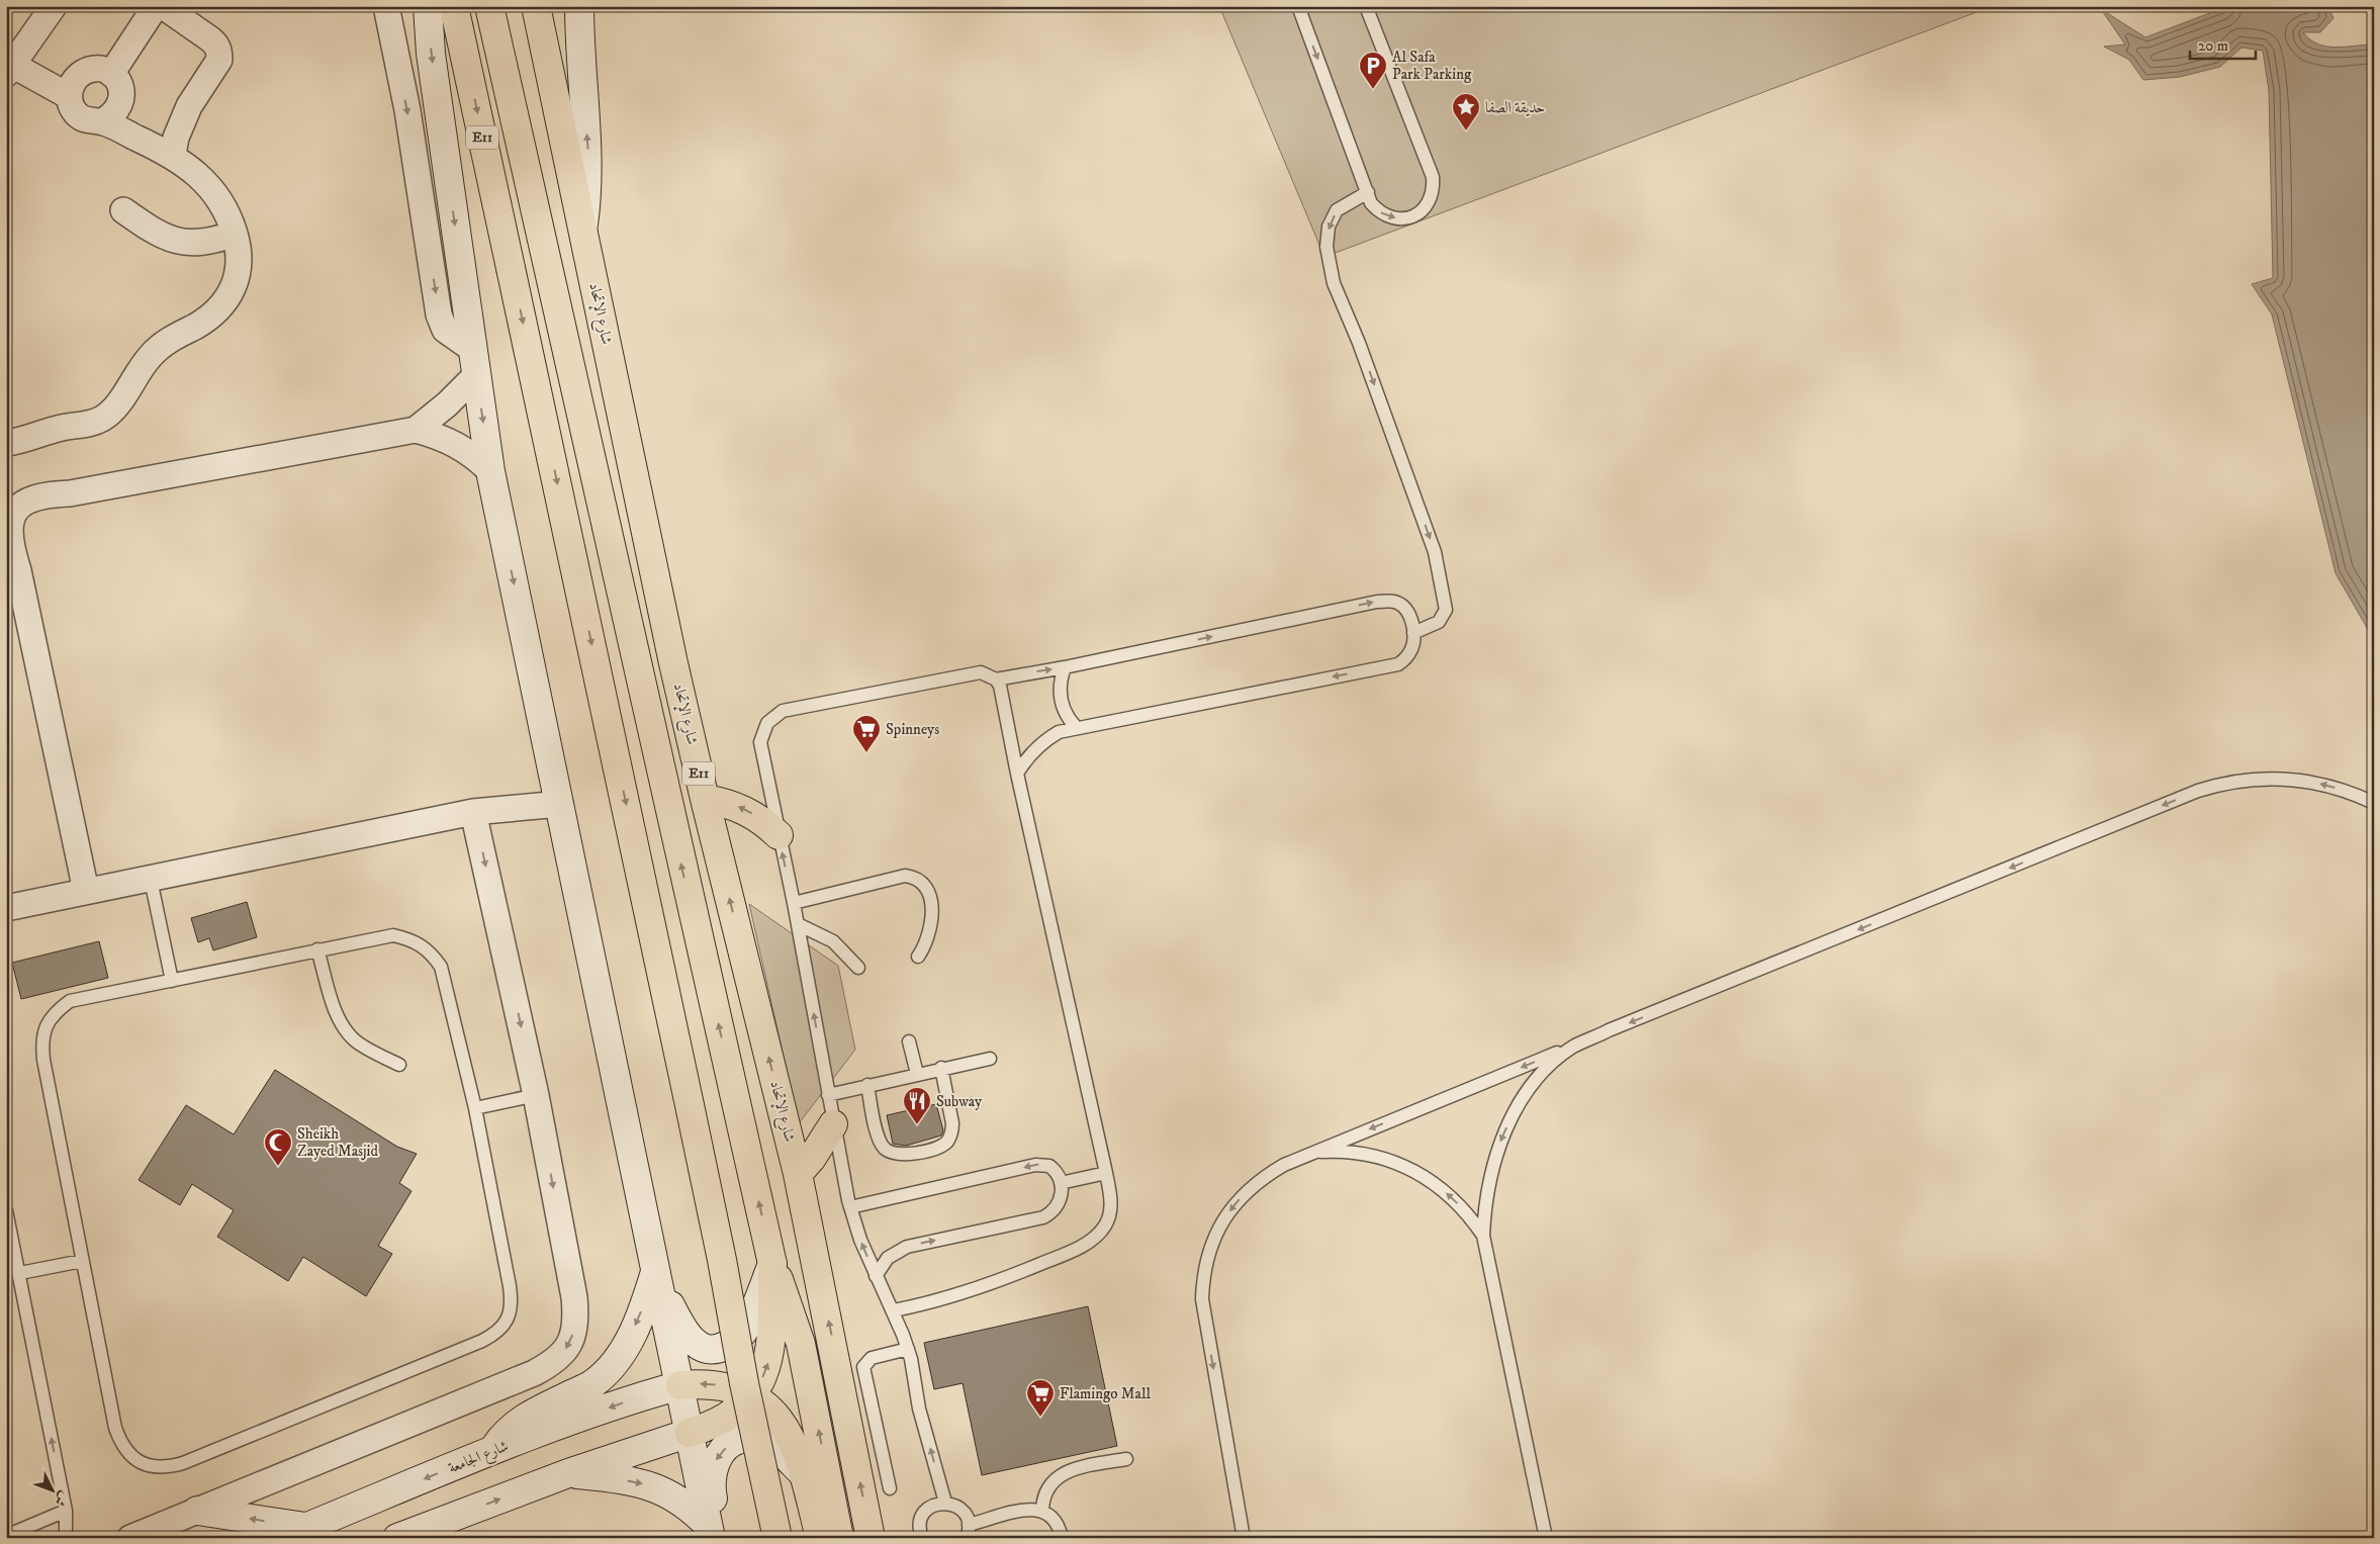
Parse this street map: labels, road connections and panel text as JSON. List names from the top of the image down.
{
  "streets": {
    "highway": ["E11", "شارع الإتحاد"],
    "main road": ["شارع الجامعة"]
  },
  "places": {
    "parking": ["Al Safa Park Parking"],
    "place": ["حديقة الصفا"],
    "supermarket": ["Spinneys", "Flamingo Mall"],
    "restaurant": ["Subway"],
    "mosque": ["Sheikh Zayed Masjid"]
  },
  "scale_bar": "20 m",
  "north": "bottom right"
}
